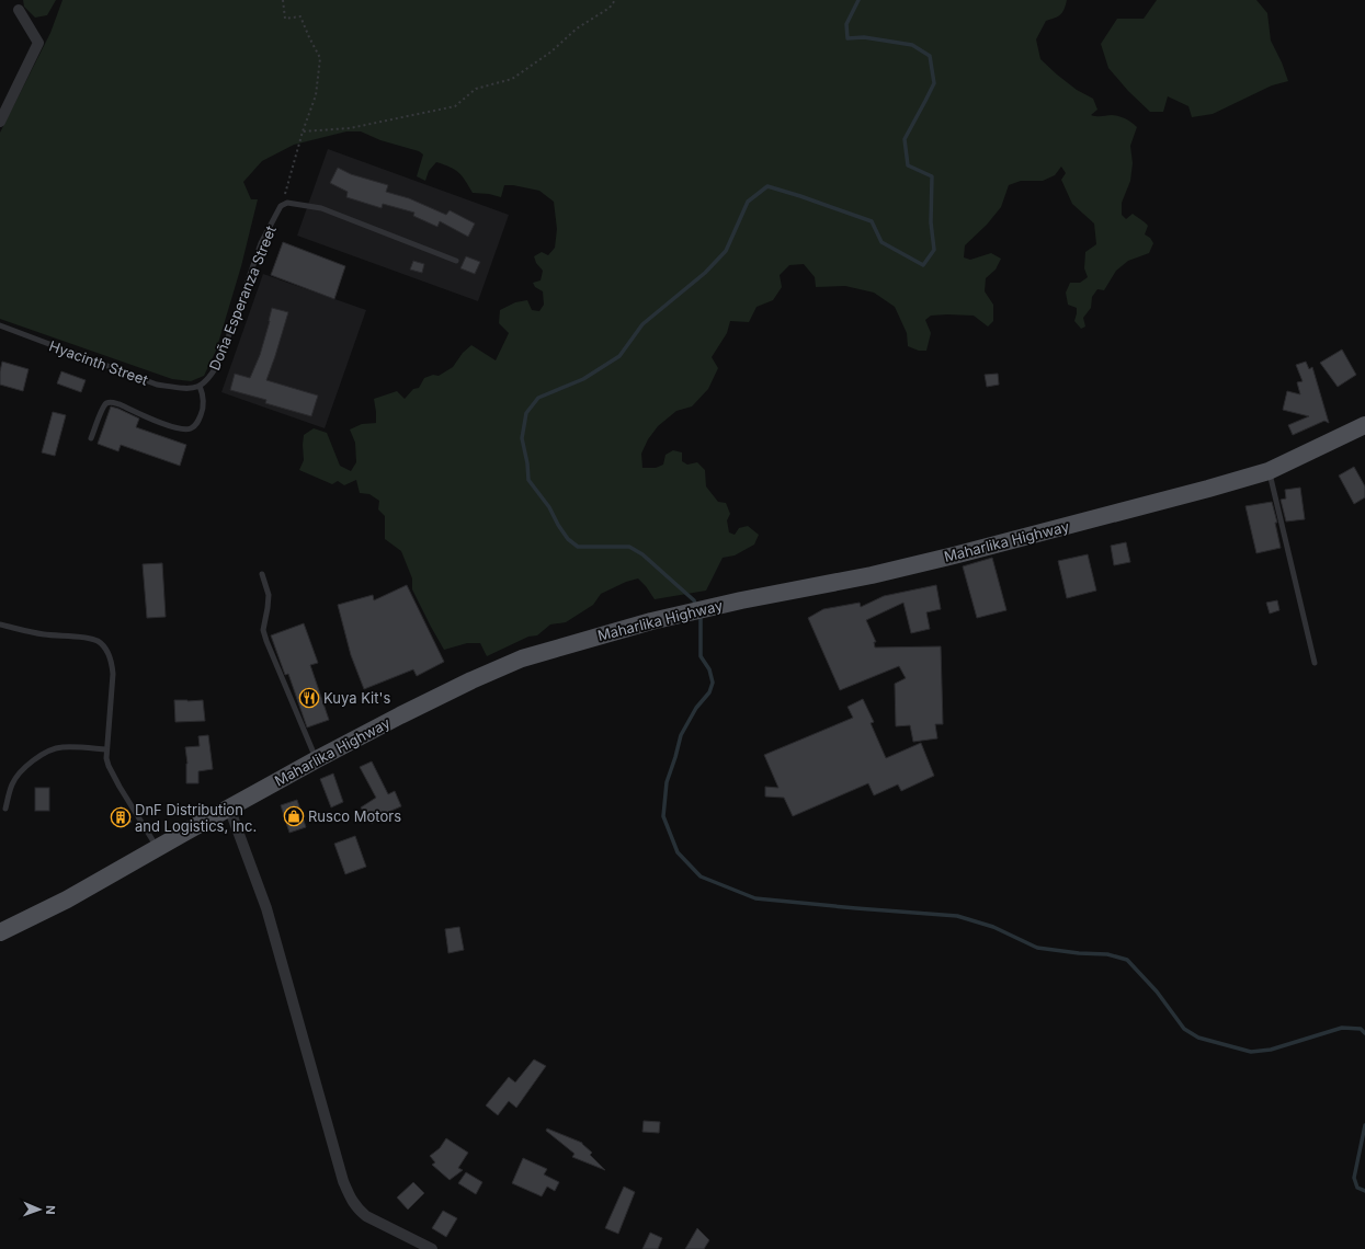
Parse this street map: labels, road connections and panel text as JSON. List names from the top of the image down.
{
  "streets": {
    "main road": ["Maharlika Highway"],
    "lane": ["Doña Esperanza Street", "Hyacinth Street"]
  },
  "crossings": [
    ["Doña Esperanza Street", "Hyacinth Street"]
  ],
  "places": {
    "restaurant": ["Kuya Kit's"],
    "shop": ["Rusco Motors"],
    "building": ["DnF Distribution and Logistics, Inc."]
  },
  "north": "right"
}
